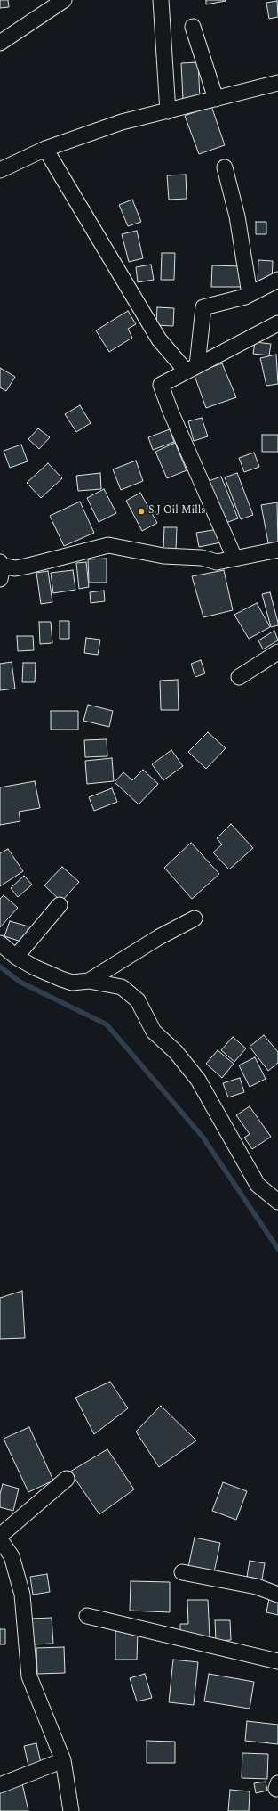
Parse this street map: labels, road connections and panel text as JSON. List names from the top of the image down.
{
  "places": ["S.J Oil Mills"]
}
